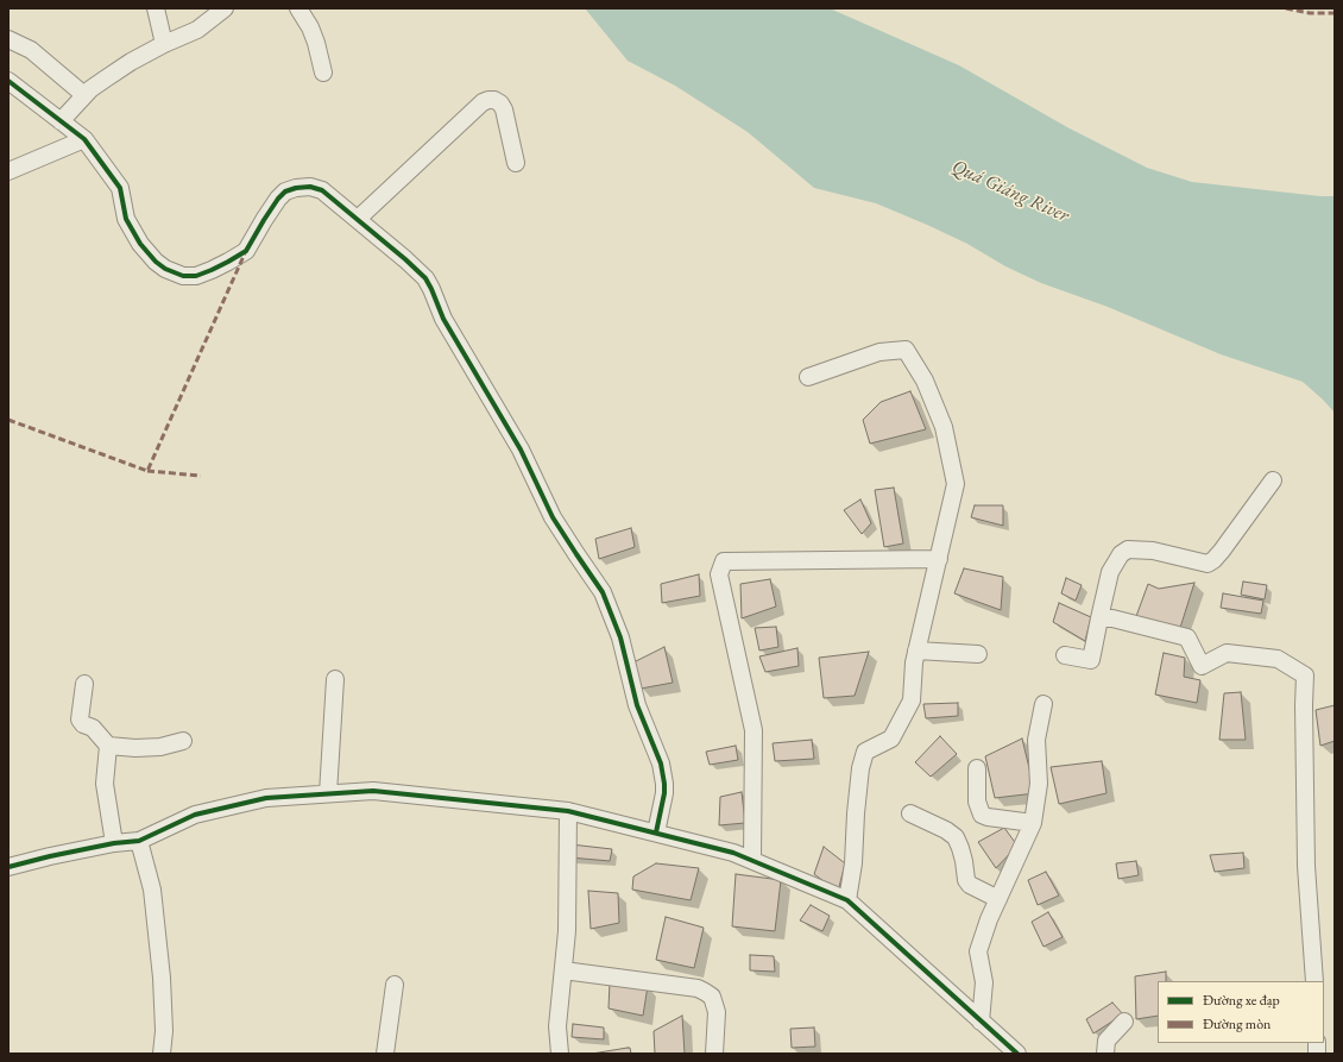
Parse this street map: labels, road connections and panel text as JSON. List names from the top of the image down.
{
  "water": ["Quá Giáng River"],
  "legend": ["Đường xe đạp", "Đường mòn"]
}
